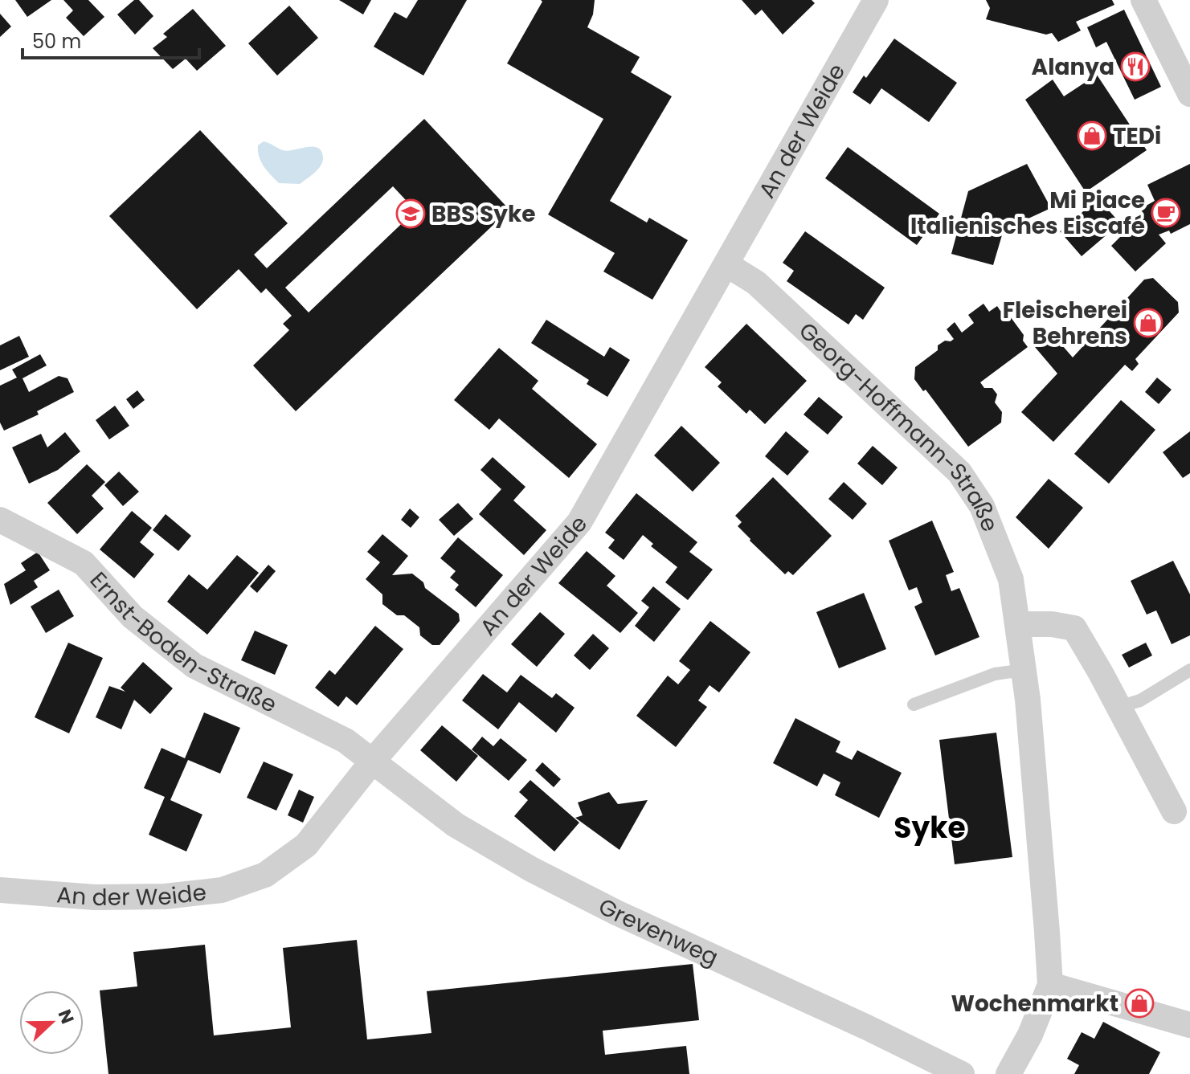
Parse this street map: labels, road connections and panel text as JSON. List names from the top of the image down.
{
  "streets": {
    "street": [
      "An der Weide",
      "Georg-Hoffmann-Straße",
      "Ernst-Boden-Straße",
      "Grevenweg"
    ]
  },
  "crossings": [
    ["An der Weide", "Georg-Hoffmann-Straße"],
    ["An der Weide", "Ernst-Boden-Straße"],
    ["An der Weide", "Grevenweg"],
    ["Ernst-Boden-Straße", "Grevenweg"]
  ],
  "districts": ["Syke"],
  "places": {
    "restaurant": ["Alanya"],
    "shop": ["TEDi", "Fleischerei Behrens", "Wochenmarkt"],
    "cafe": ["Mi Piace Italienisches Eiscafé"],
    "school or university": ["BBS Syke"]
  },
  "scale_bar": "50 m",
  "north": "right"
}
